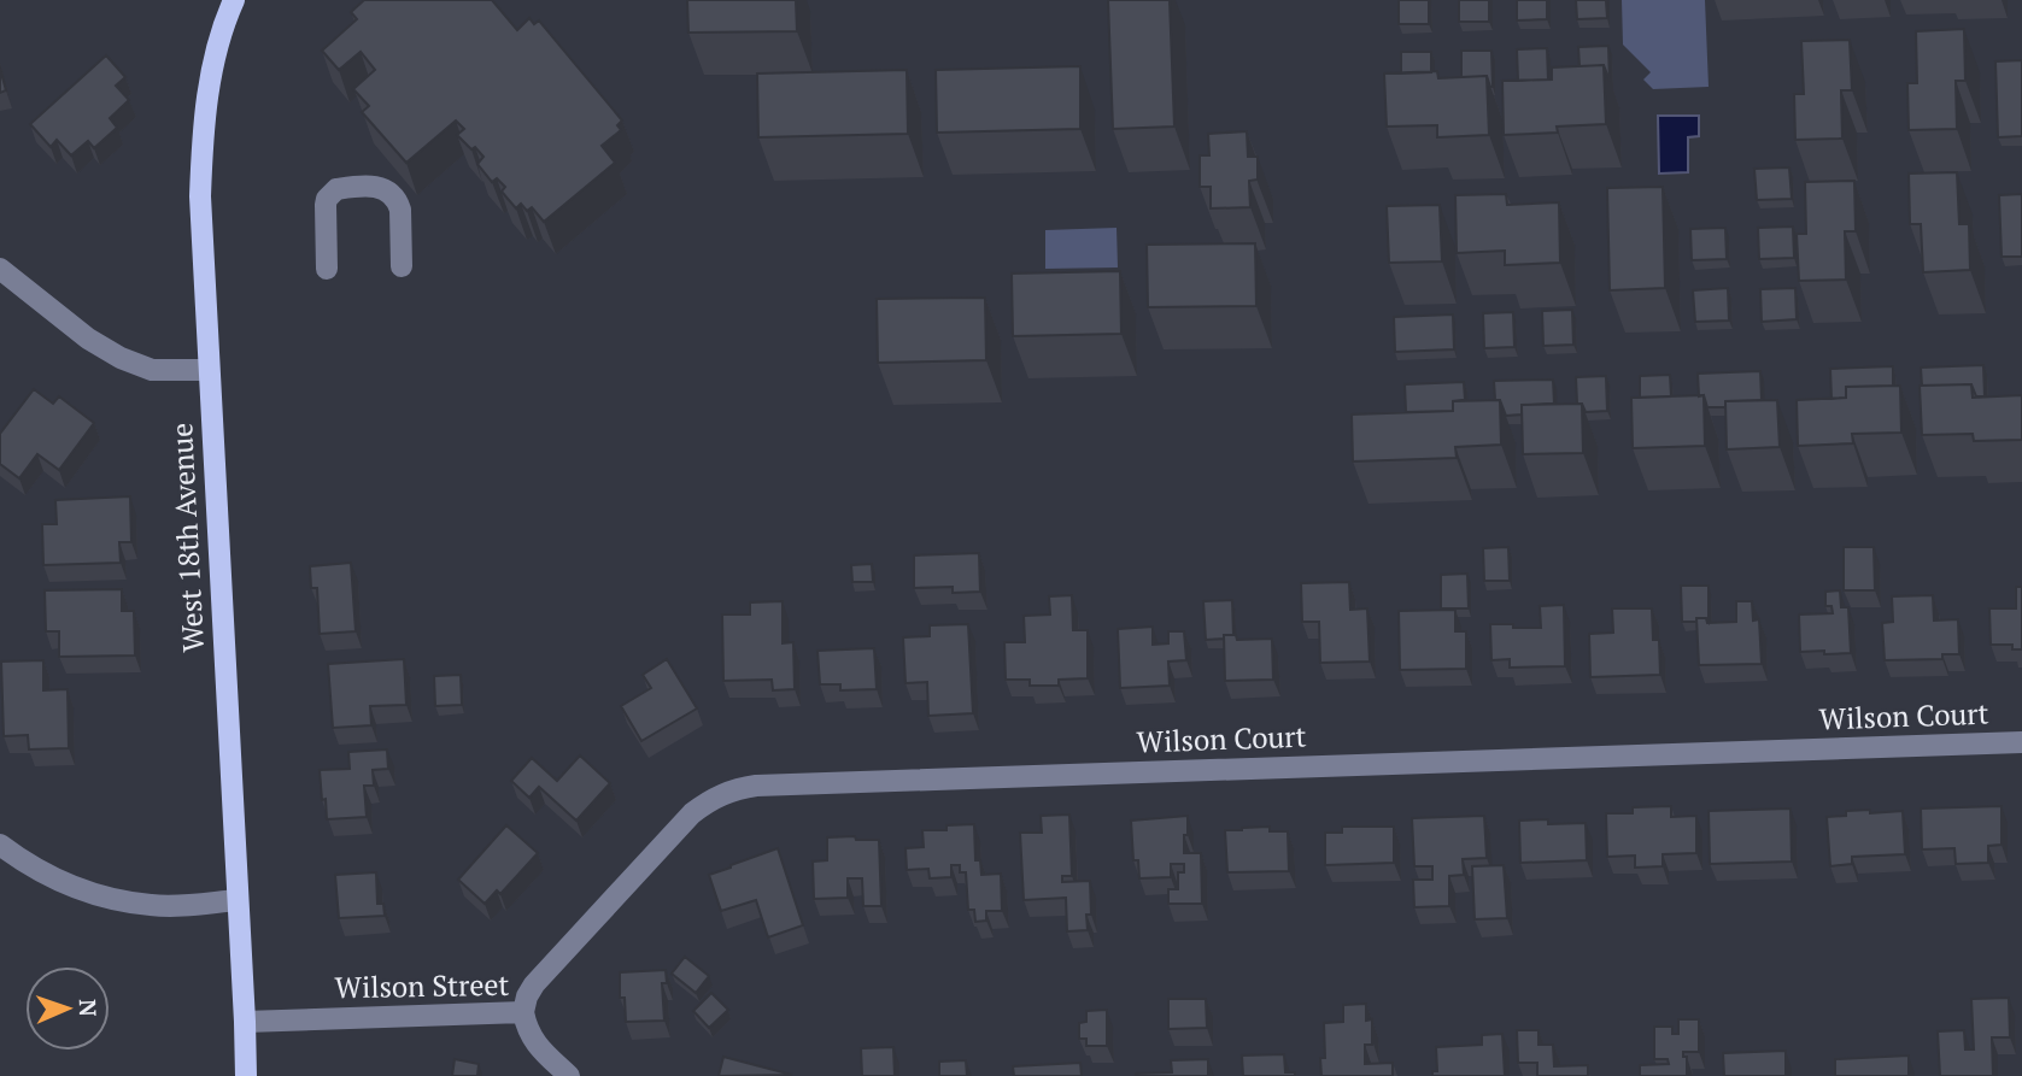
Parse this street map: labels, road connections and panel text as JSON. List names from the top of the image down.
{
  "streets": {
    "main road": ["West 18th Avenue"],
    "street": ["Wilson Court", "Wilson Street"]
  },
  "crossings": [
    ["West 18th Avenue", "Wilson Street"],
    ["Wilson Court", "Wilson Street"]
  ],
  "north": "right"
}
